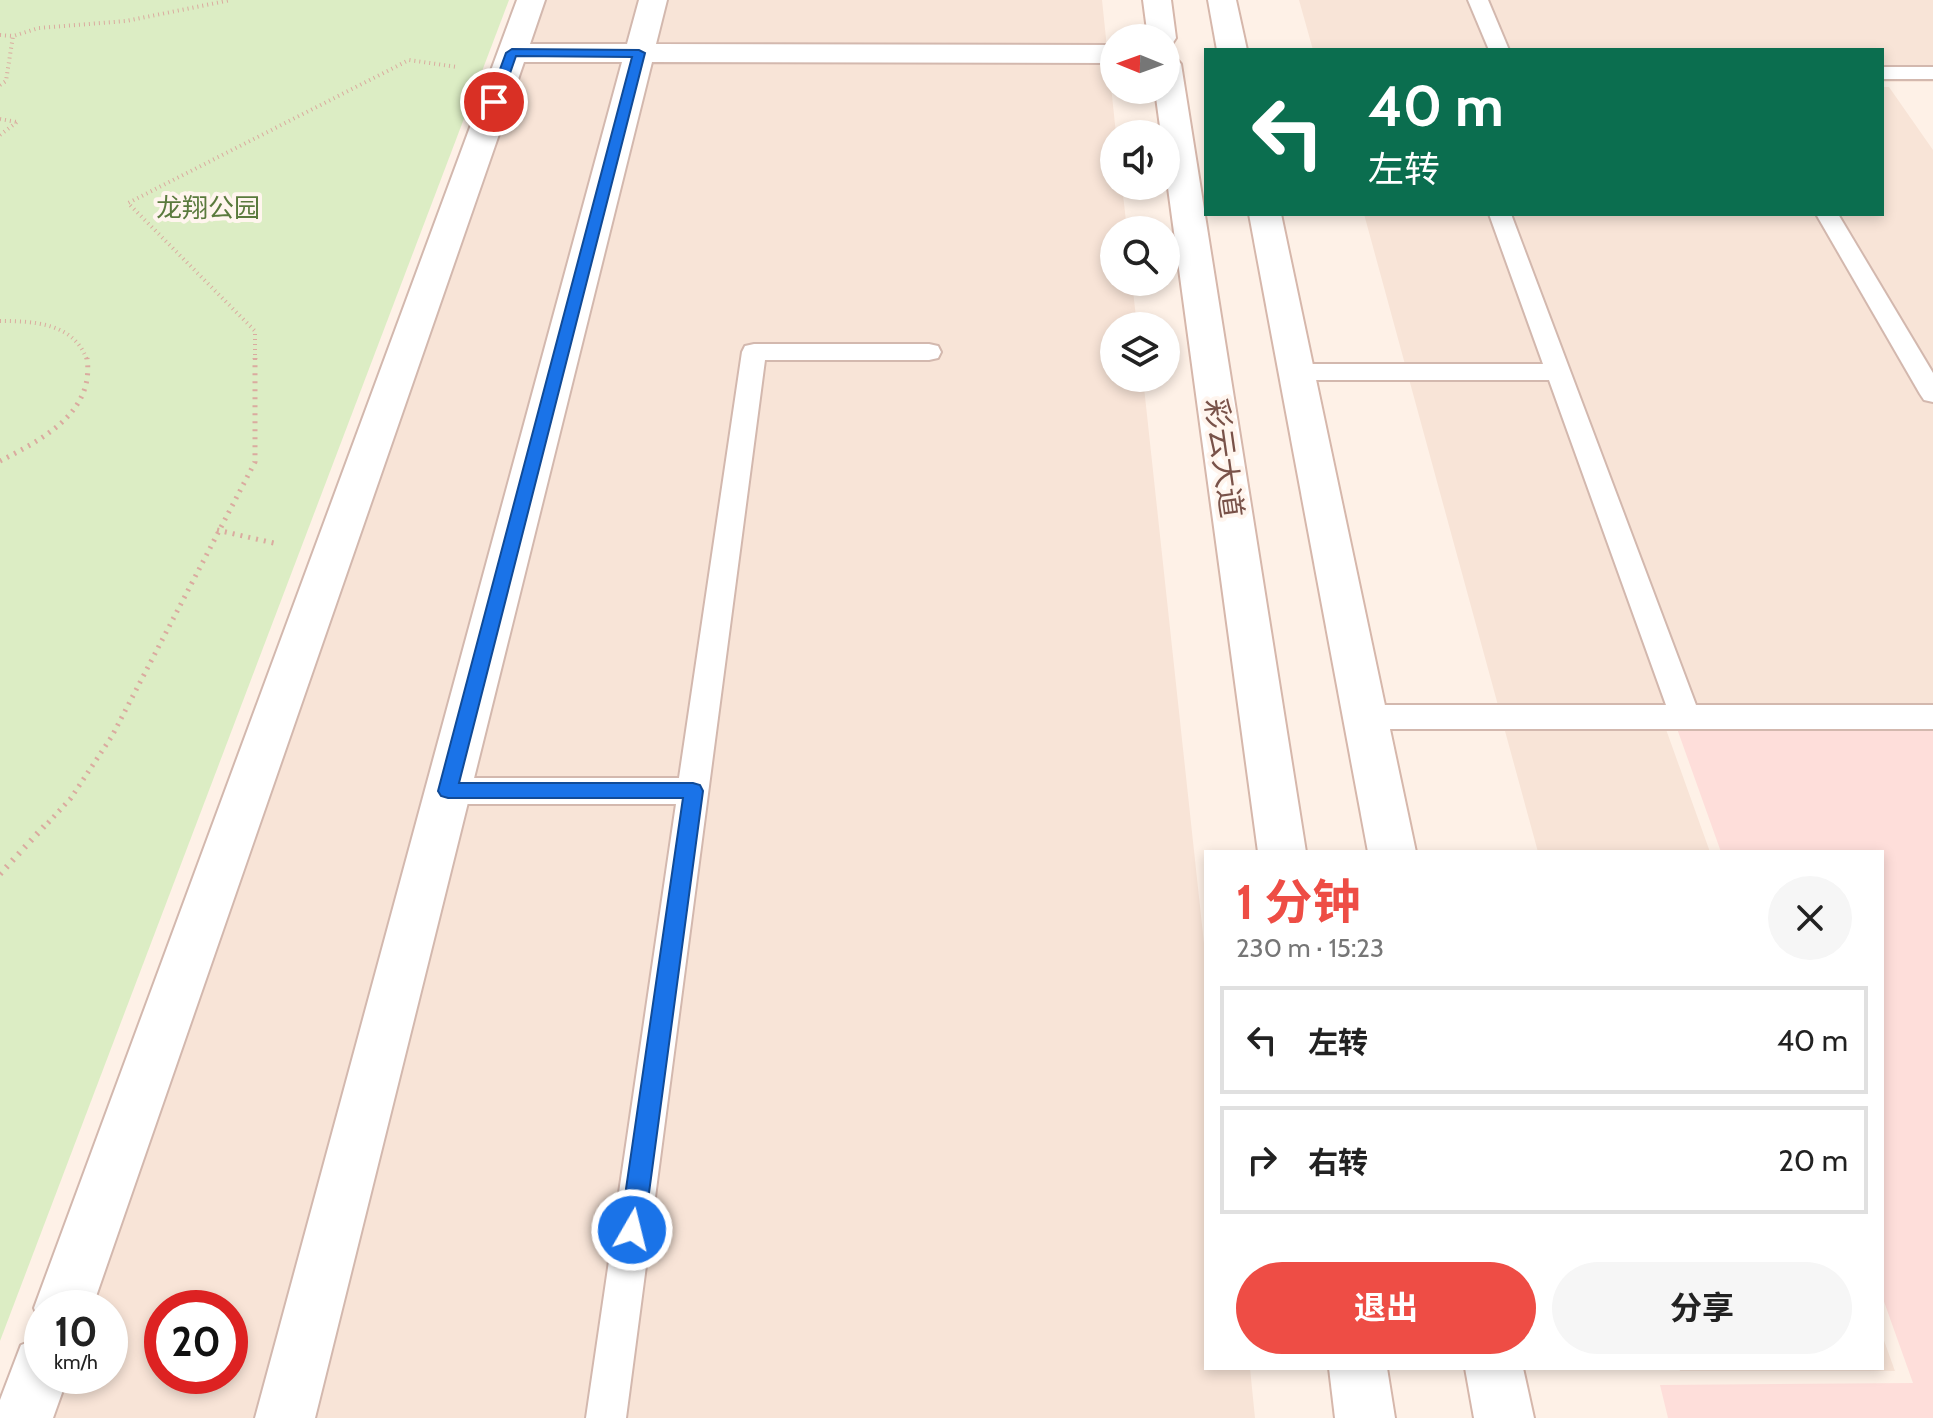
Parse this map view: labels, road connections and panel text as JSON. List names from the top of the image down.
{
  "streets": {
    "street": ["彩云大道"]
  },
  "parks": ["龙翔公园"],
  "north": "left",
  "page": {
    "turn": ["40 m", "左转"],
    "heading": ["1 分钟", "230 m · 15:23"],
    "list": [
      {
        "name": "左转",
        "value": "40 m"
      },
      {
        "name": "右转",
        "value": "20 m"
      }
    ],
    "buttons": ["退出", "分享"],
    "speed": "10 km/h",
    "limit": "20"
  }
}
